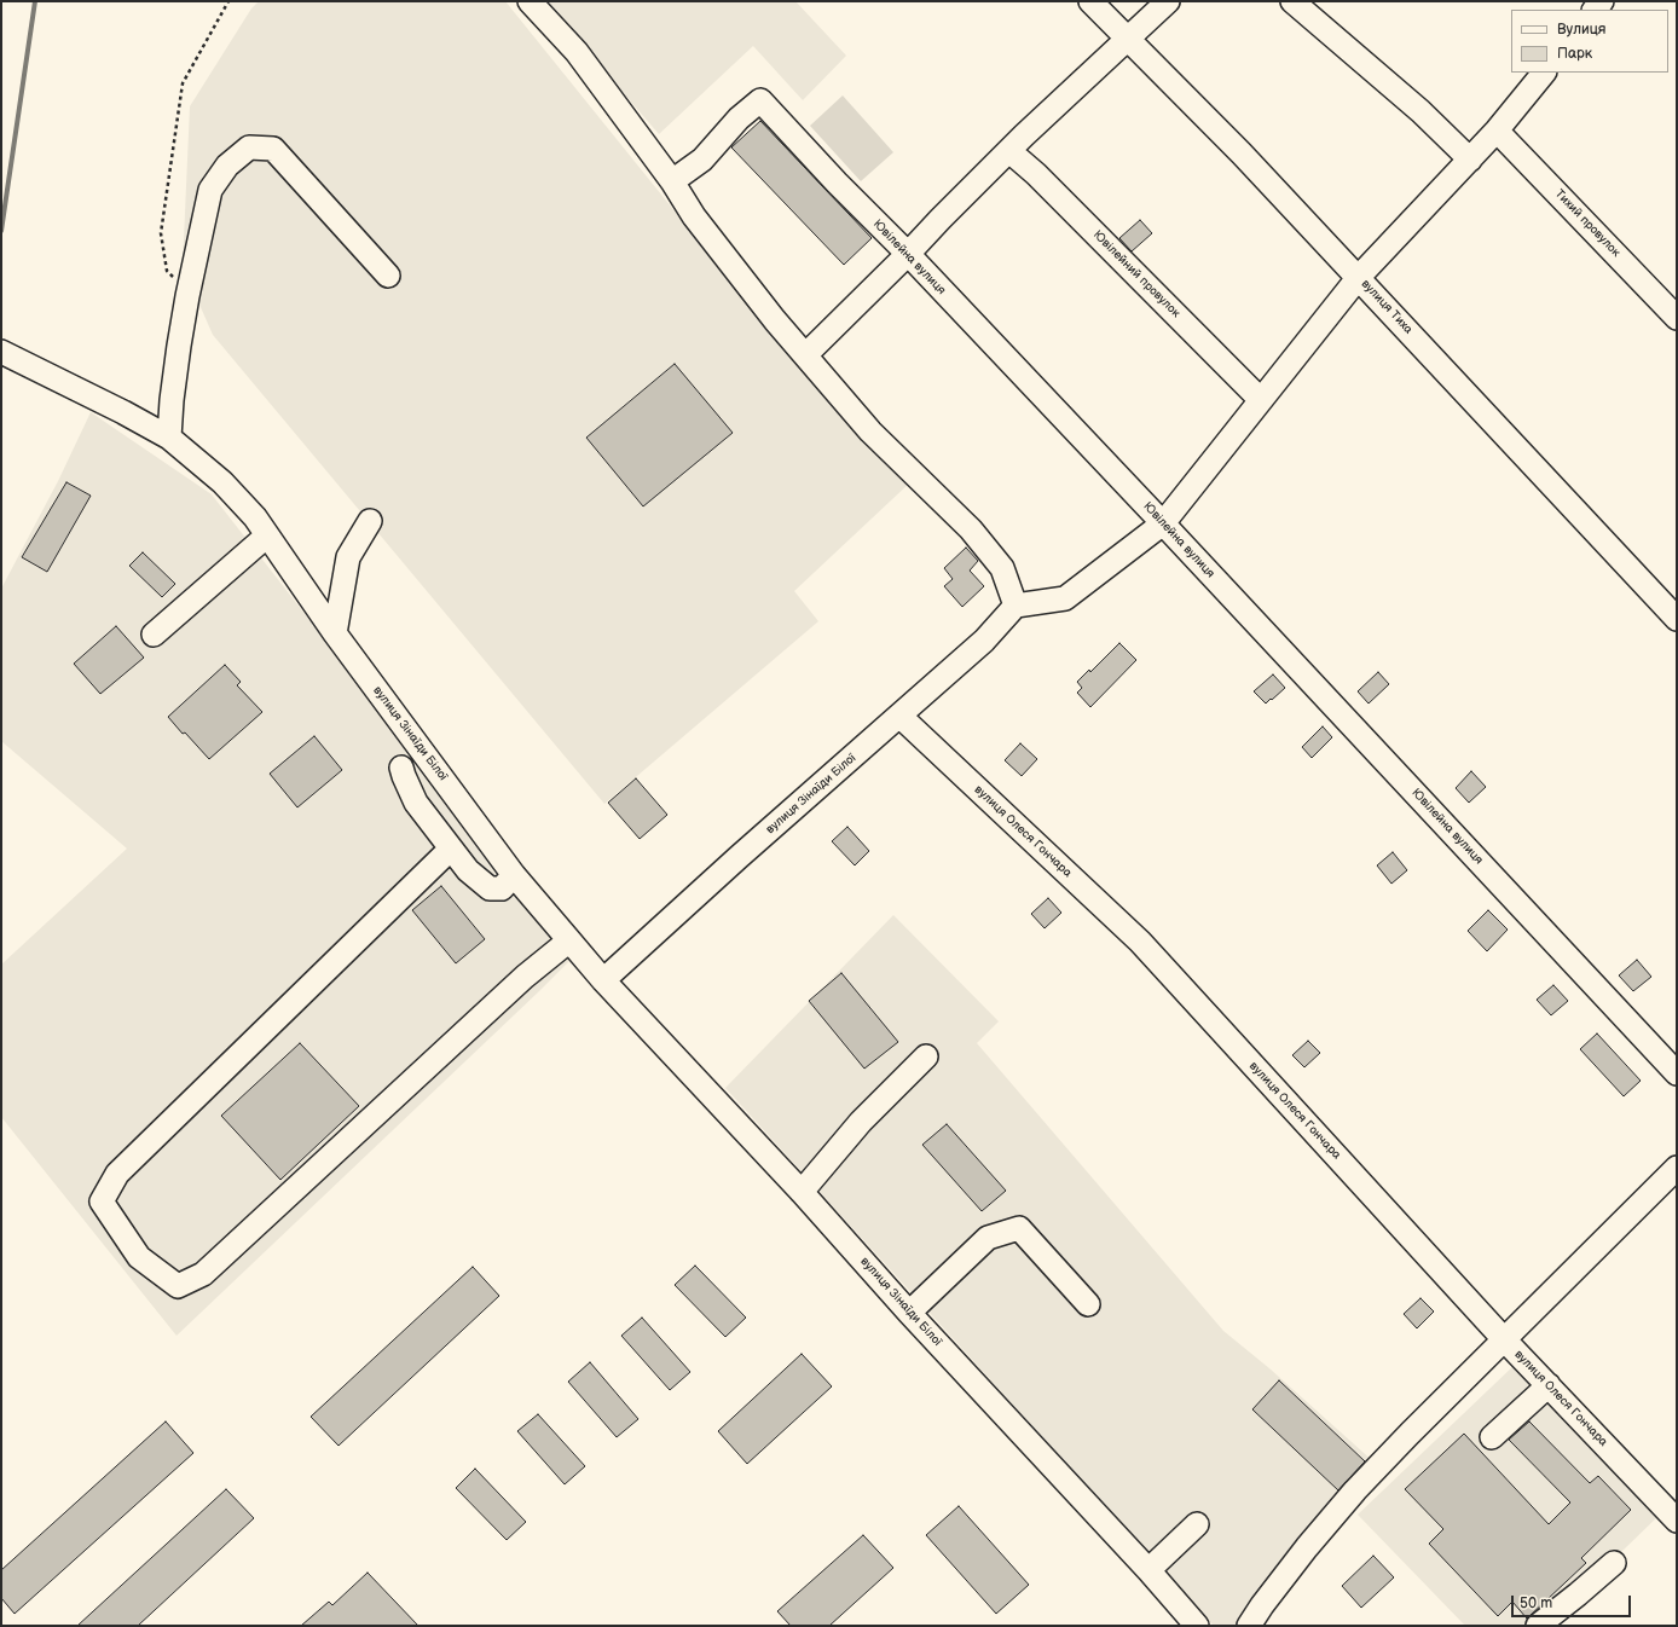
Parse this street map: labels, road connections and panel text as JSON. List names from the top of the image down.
{
  "streets": {
    "street": [
      "Тихий провулок",
      "Ювілейна вулиця",
      "Ювілейний провулок",
      "вулиця Тиха",
      "вулиця Зінаїди Білої",
      "вулиця Олеся Гончара"
    ]
  },
  "crossings": [
    ["вулиця Зінаїди Білої", "вулиця Олеся Гончара"]
  ],
  "legend": ["Вулиця", "Парк"],
  "scale_bar": "50 m"
}
